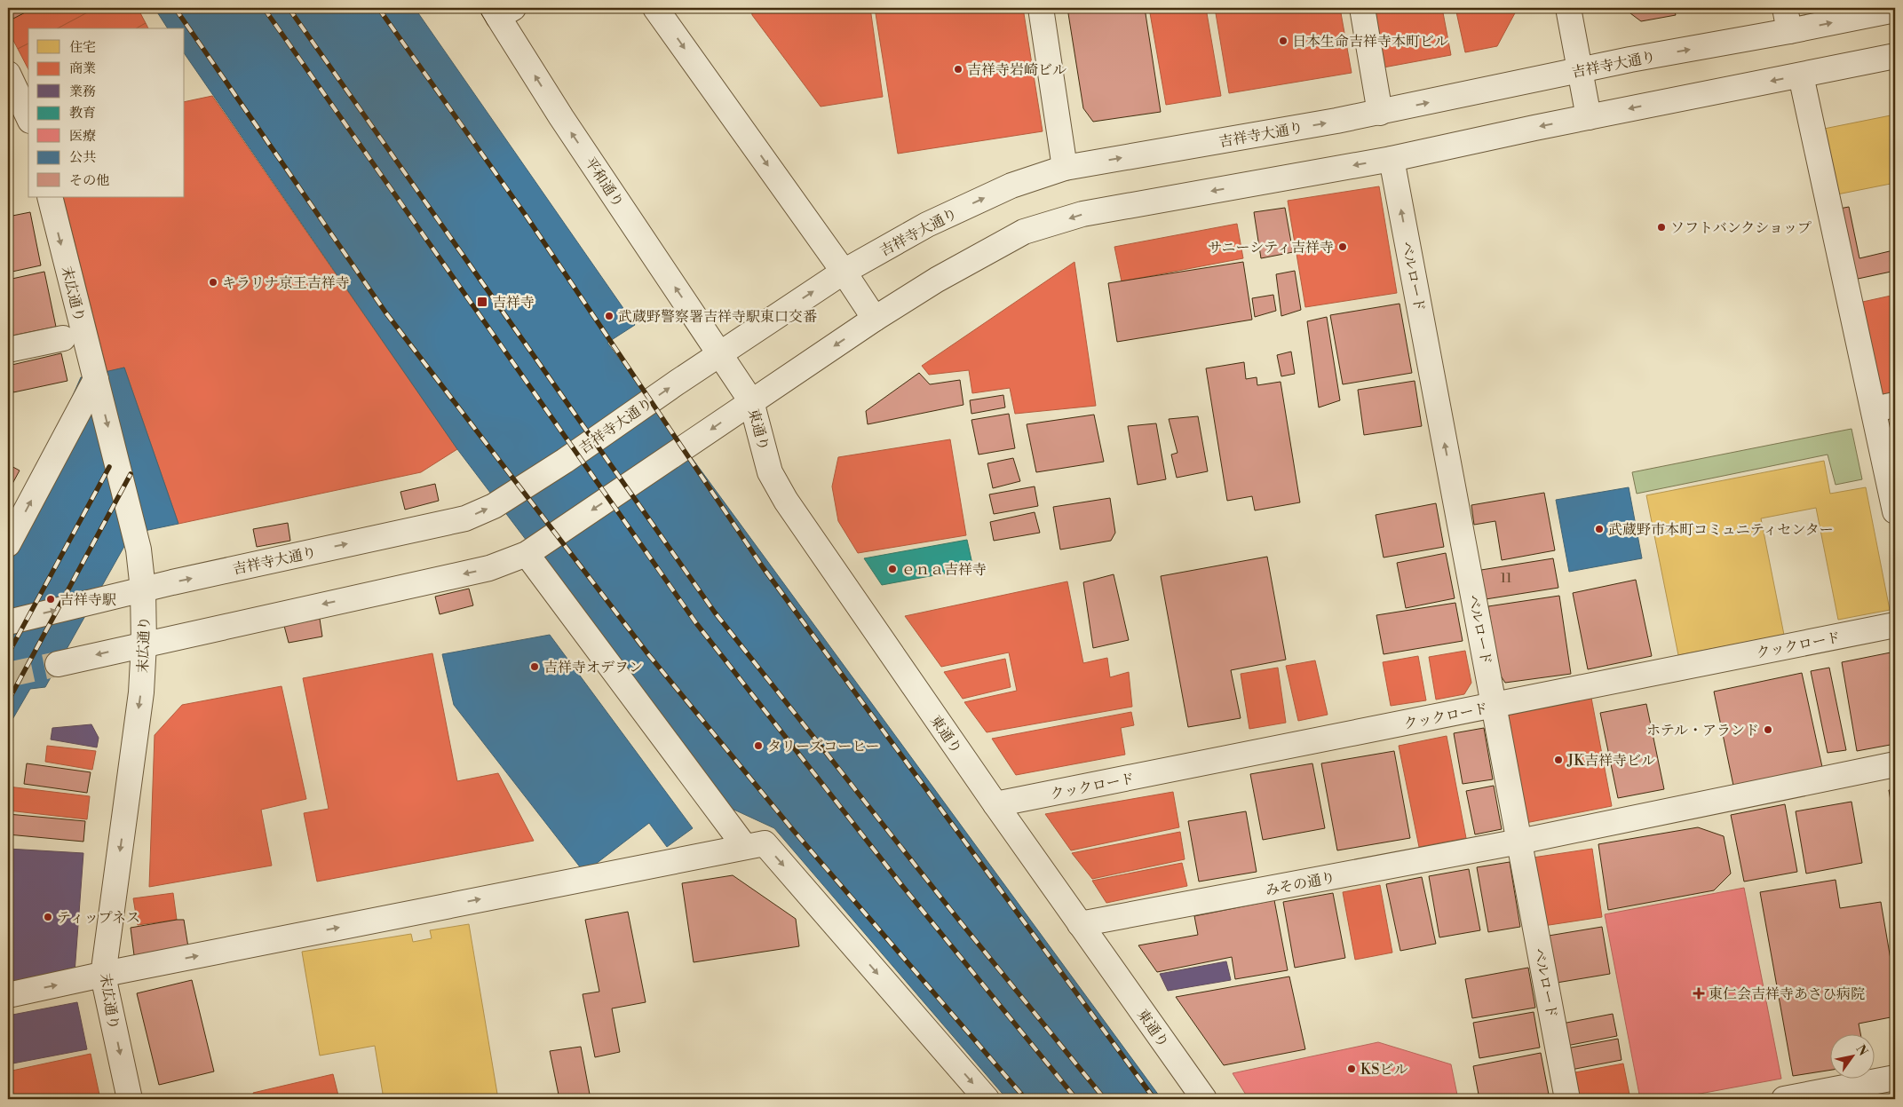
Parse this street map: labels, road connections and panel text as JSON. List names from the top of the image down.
{
  "streets": {
    "street": [
      "吉祥寺大通り",
      "平和通り",
      "ベルロード",
      "末広通り",
      "東通り",
      "クックロード",
      "みその通り"
    ]
  },
  "crossings": [
    ["吉祥寺大通り", "平和通り"],
    ["吉祥寺大通り", "末広通り"],
    ["吉祥寺大通り", "東通り"],
    ["平和通り", "東通り"],
    ["ベルロード", "クックロード"],
    ["ベルロード", "みその通り"],
    ["東通り", "クックロード"],
    ["東通り", "みその通り"]
  ],
  "one_way": ["ベルロード", "末広通り"],
  "places": {
    "other": [
      "日本生命吉祥寺本町ビル",
      "吉祥寺岩崎ビル",
      "ソフトバンクショップ",
      "サニーシティ吉祥寺",
      "キラリナ京王吉祥寺",
      "武蔵野警察署吉祥寺駅東口交番",
      "武蔵野市本町コミュニティセンター",
      "ｅｎａ吉祥寺",
      "吉祥寺駅",
      "吉祥寺オデヲン",
      "ホテル・アランド",
      "タリーズコーヒー",
      "JK吉祥寺ビル",
      "ティップネス",
      "KSビル"
    ],
    "transit": ["吉祥寺"],
    "health": ["東仁会吉祥寺あさひ病院"]
  },
  "house_numbers": ["11"],
  "legend": [
    "住宅",
    "商業",
    "業務",
    "教育",
    "医療",
    "公共",
    "その他"
  ],
  "north": "top right"
}
